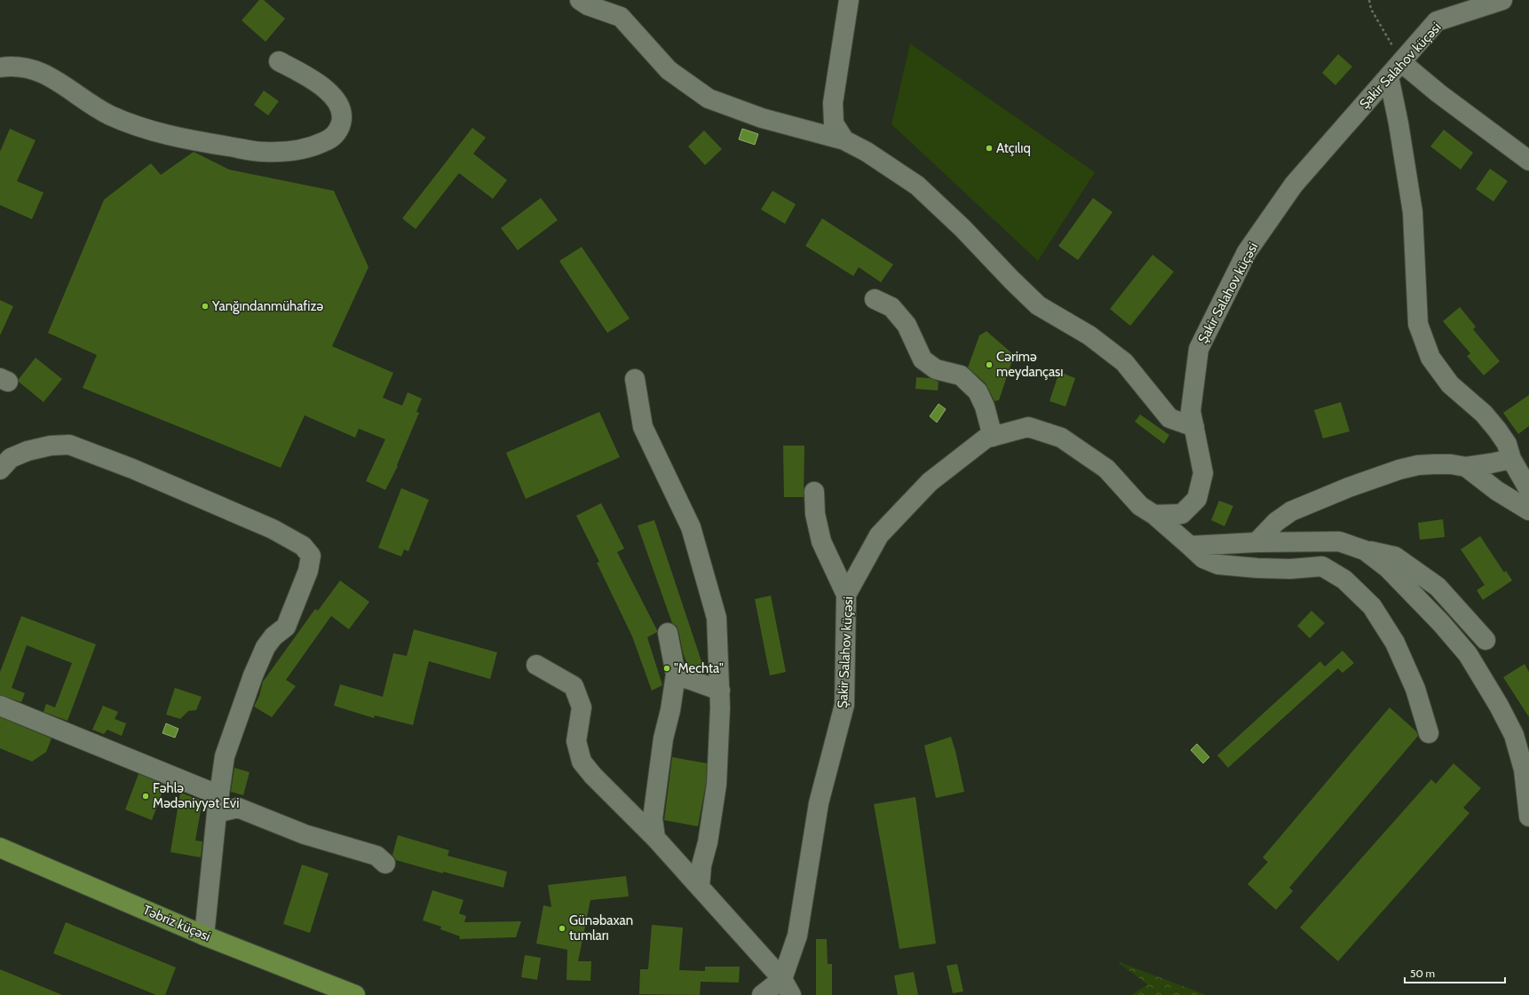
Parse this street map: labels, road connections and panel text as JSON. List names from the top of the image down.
{
  "streets": {
    "main road": ["Təbriz küçəsi"],
    "street": ["Şakir Salahov küçəsi"]
  },
  "places": [
    "Atçılıq",
    "Yanğındanmühafizə",
    "Cərimə meydançası",
    "\"Mechta\"",
    "Fəhlə Mədəniyyət Evi",
    "Günəbaxan tumları"
  ],
  "scale_bar": "50 m"
}
